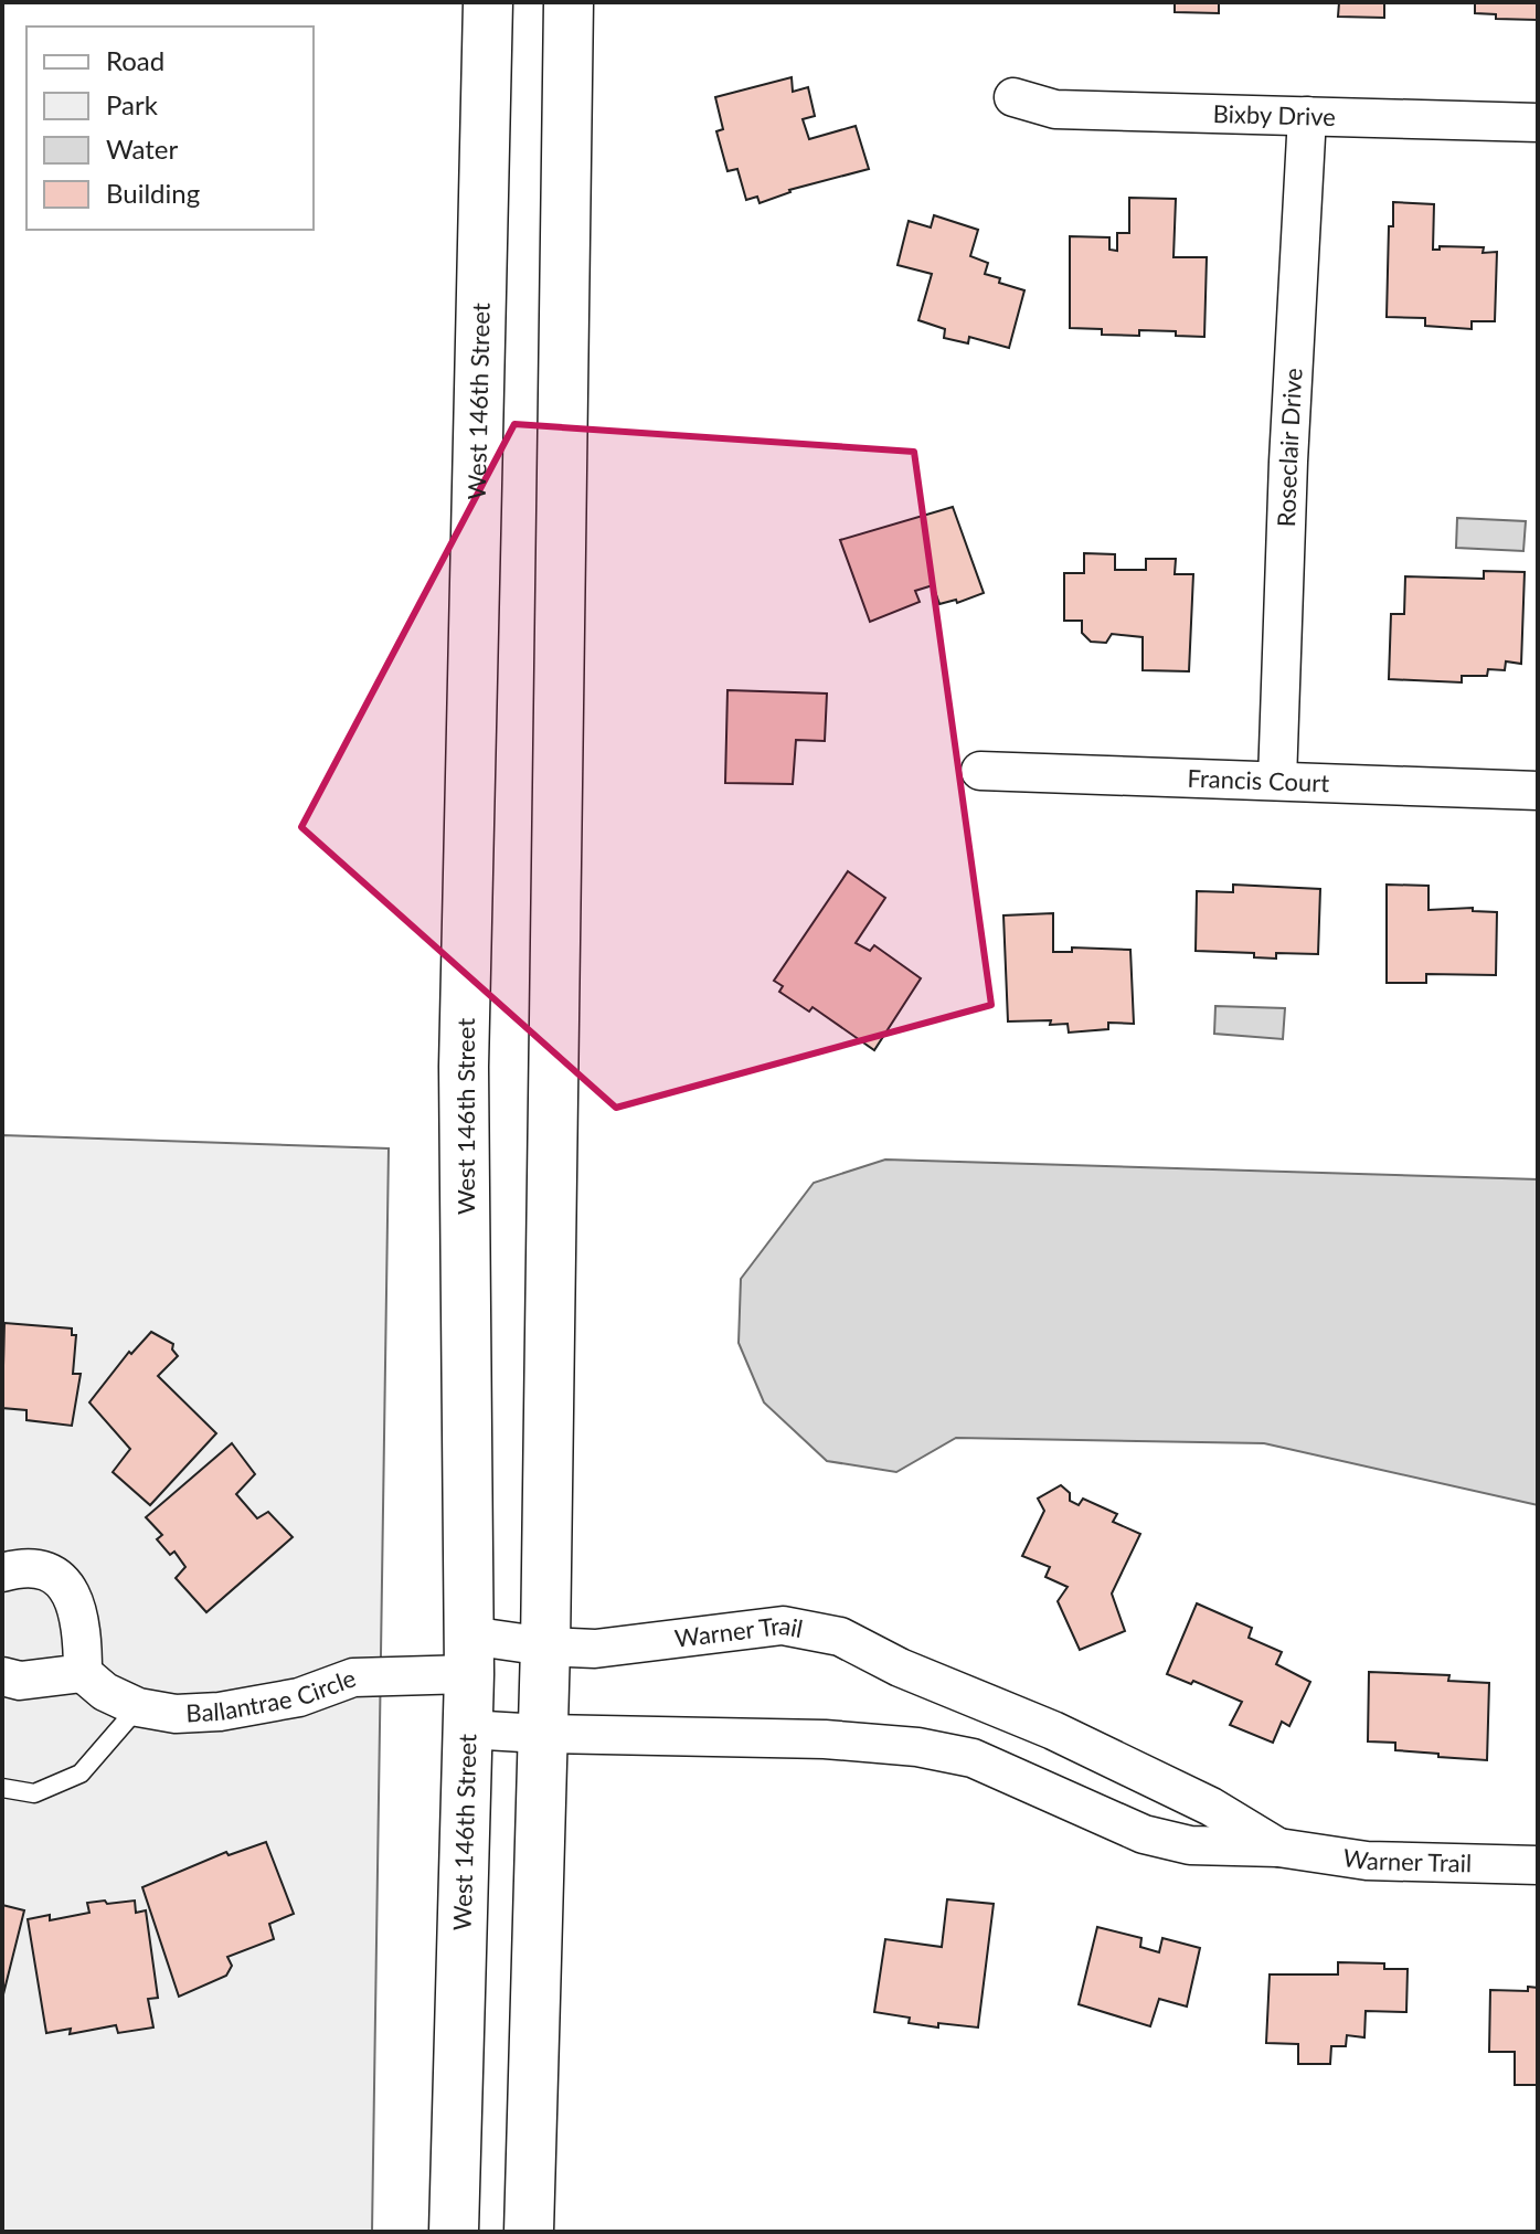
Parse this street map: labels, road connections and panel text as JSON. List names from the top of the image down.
{
  "streets": {
    "main road": ["West 146th Street"],
    "street": [
      "Bixby Drive",
      "Roseclair Drive",
      "Francis Court",
      "Warner Trail",
      "Ballantrae Circle"
    ]
  },
  "crossings": [
    ["Bixby Drive", "Roseclair Drive"],
    ["West 146th Street", "Warner Trail"],
    ["West 146th Street", "Ballantrae Circle"],
    ["Roseclair Drive", "Francis Court"],
    ["Warner Trail", "Ballantrae Circle"]
  ],
  "legend": [
    "Road",
    "Park",
    "Water",
    "Building"
  ]
}
